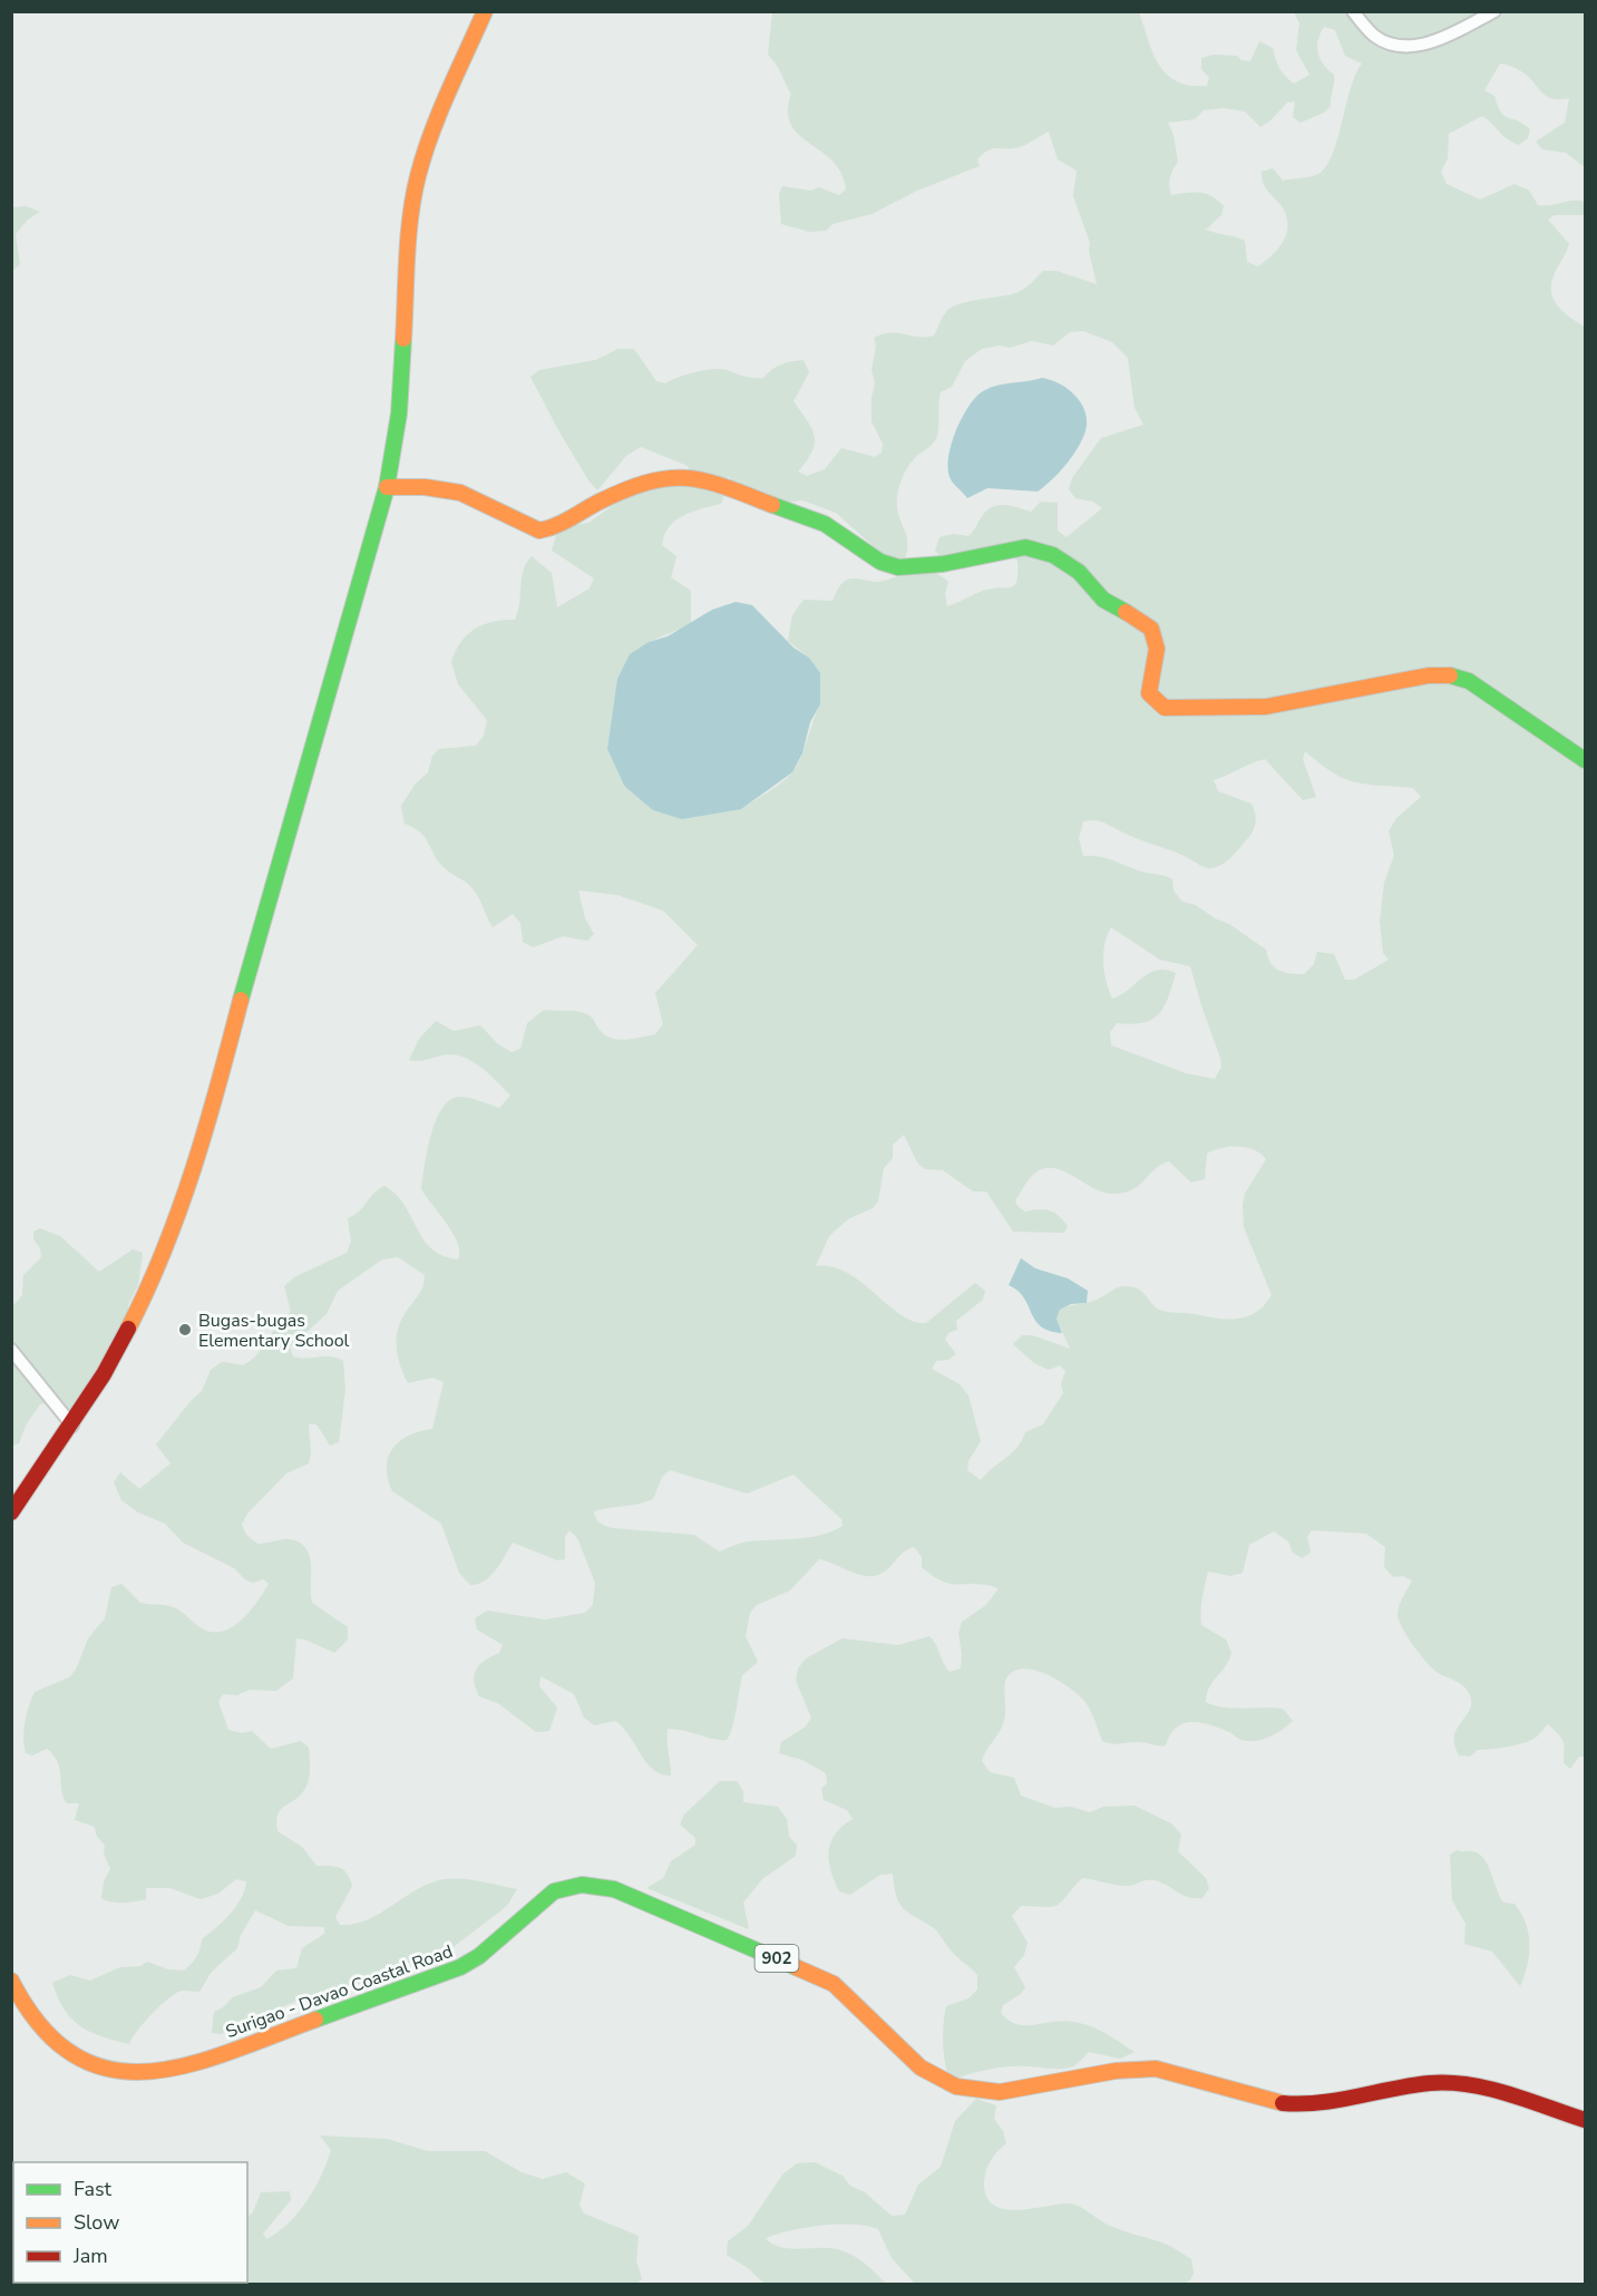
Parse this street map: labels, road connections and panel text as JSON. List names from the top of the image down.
{
  "streets": {
    "main road": ["902", "Surigao - Davao Coastal Road"]
  },
  "places": ["Bugas-bugas Elementary School"],
  "legend": ["Fast", "Slow", "Jam"]
}
